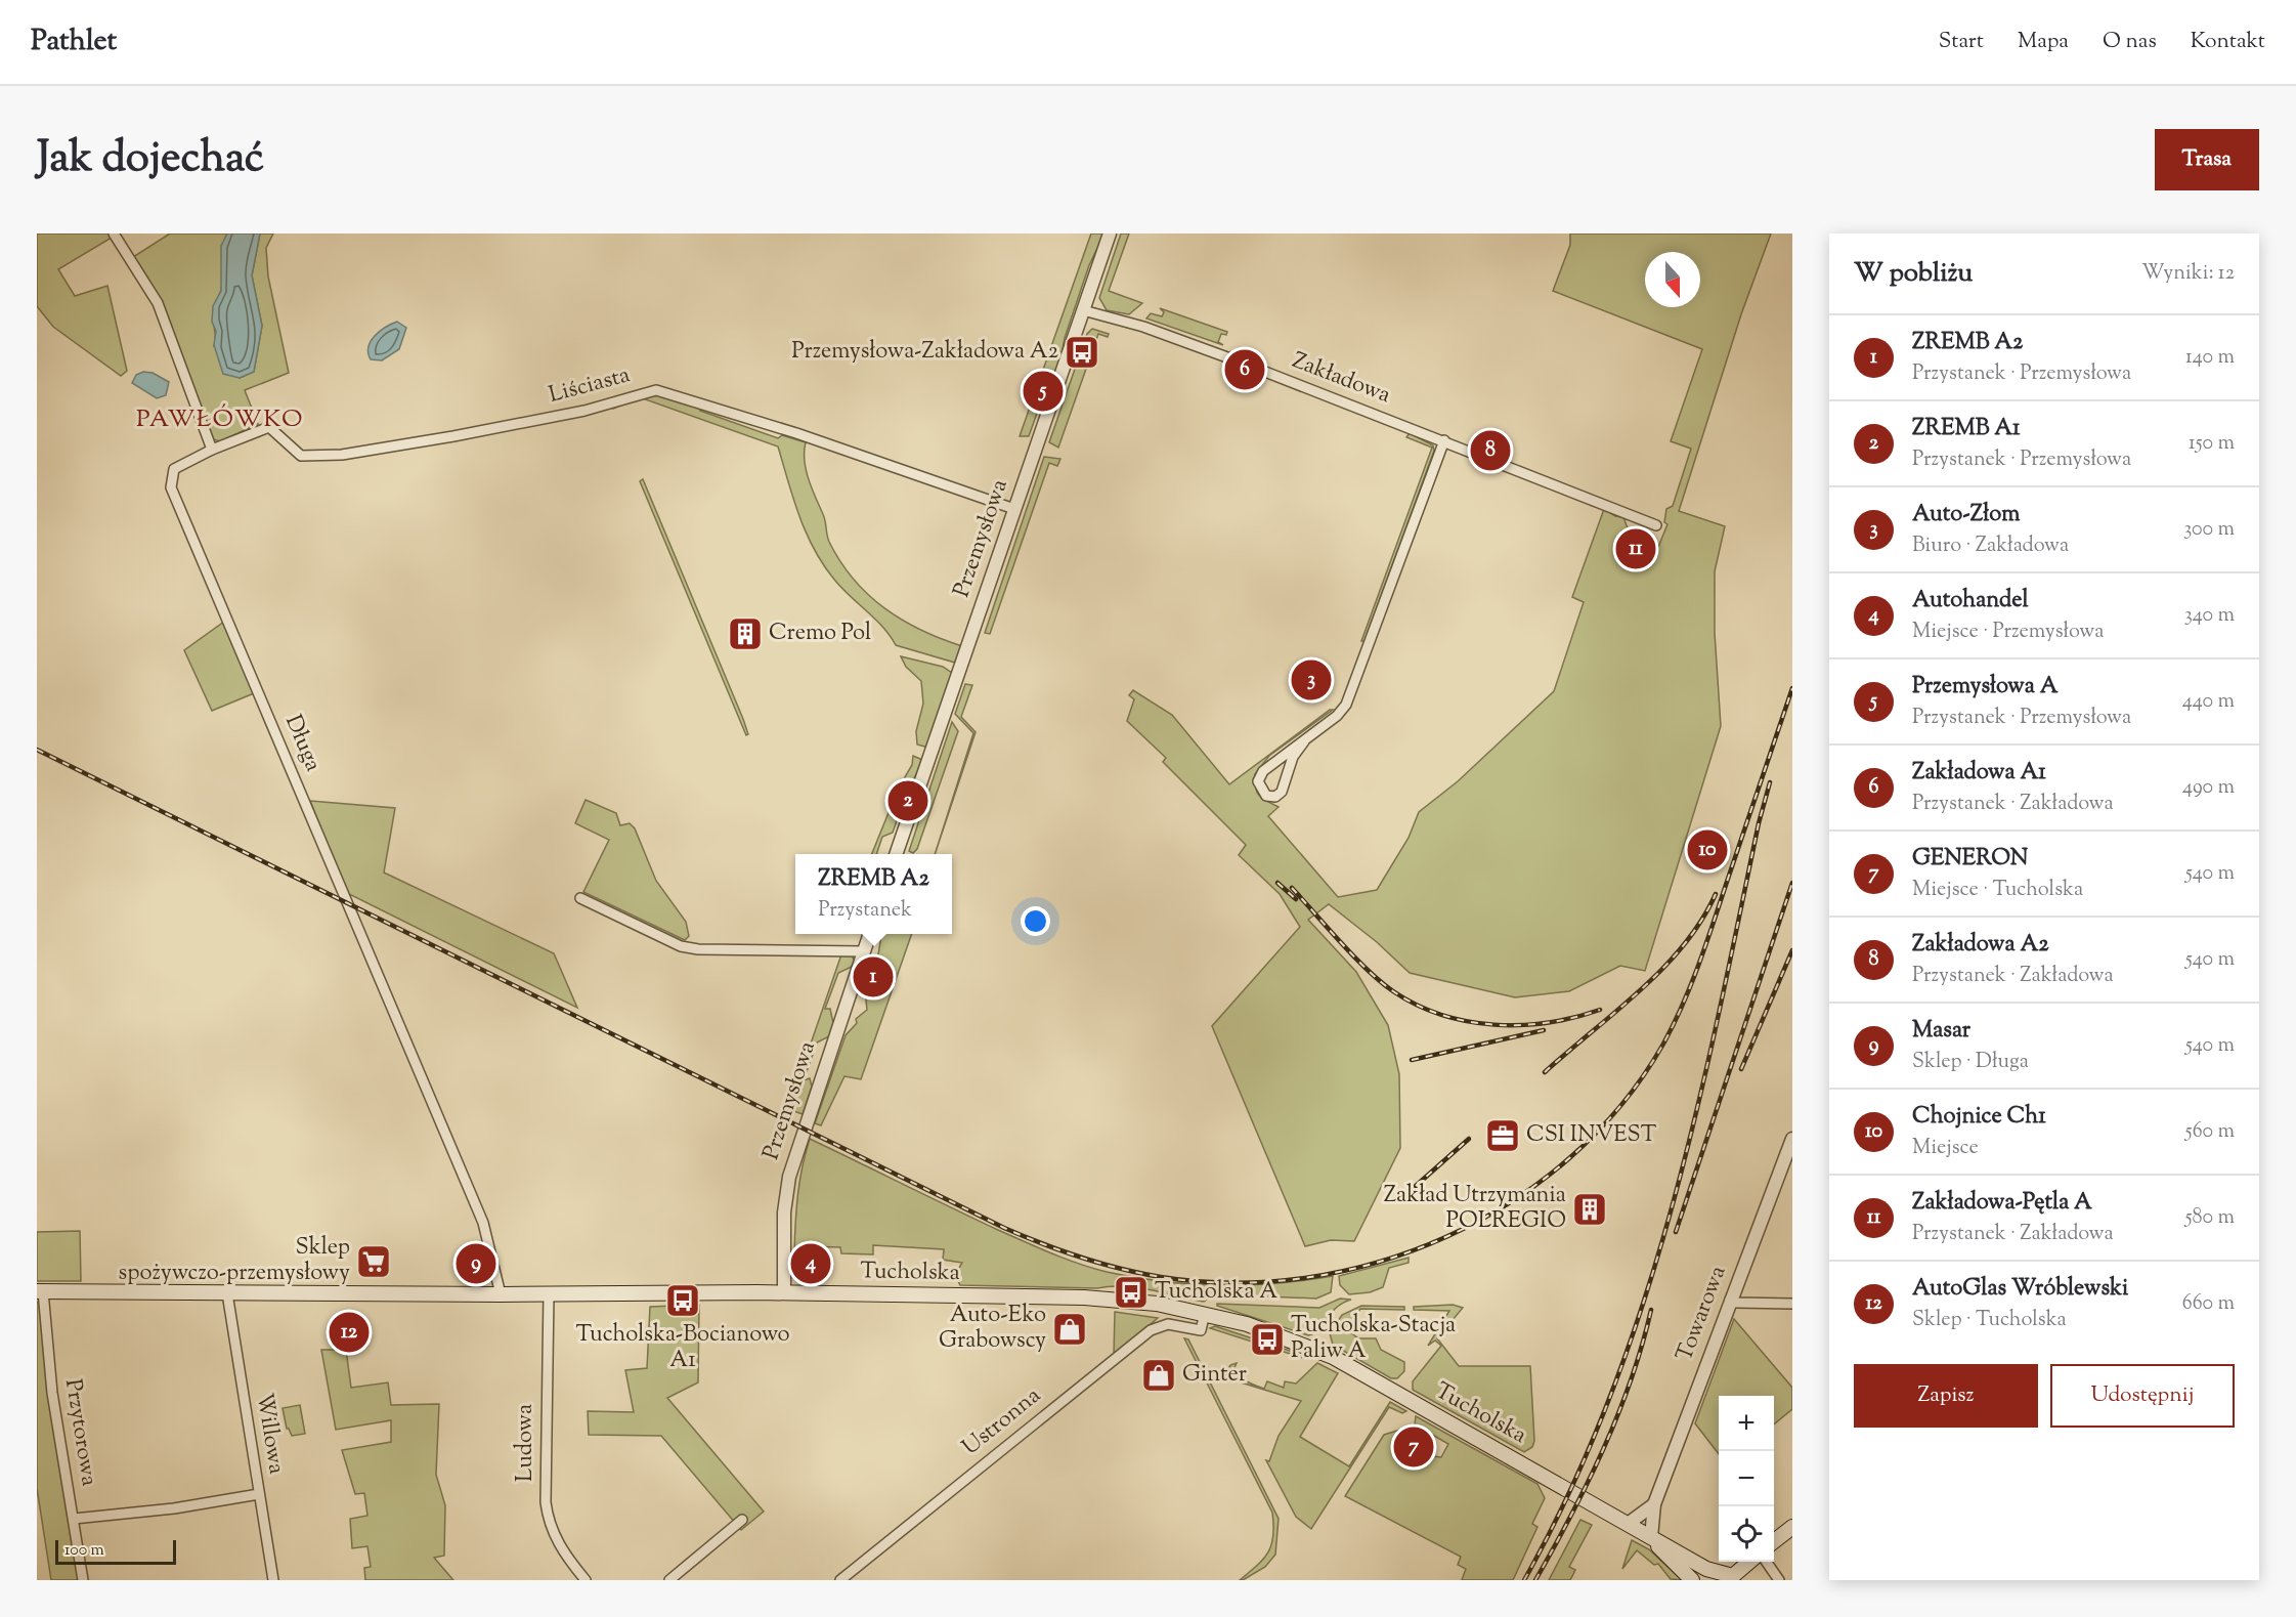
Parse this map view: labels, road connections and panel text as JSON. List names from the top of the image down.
{
  "streets": {
    "main road": ["Tucholska"],
    "street": [
      "Zakładowa",
      "Liściasta",
      "Przemysłowa",
      "Długa",
      "Towarowa",
      "Ustronna",
      "Przytorowa",
      "Willowa",
      "Ludowa"
    ]
  },
  "crossings": [
    ["Zakładowa", "Przemysłowa"],
    ["Liściasta", "Przemysłowa"],
    ["Liściasta", "Długa"],
    ["Przemysłowa", "Tucholska"],
    ["Długa", "Tucholska"],
    ["Tucholska", "Towarowa"],
    ["Tucholska", "Ustronna"],
    ["Tucholska", "Przytorowa"],
    ["Tucholska", "Willowa"],
    ["Tucholska", "Ludowa"]
  ],
  "districts": ["PAWŁÓWKO"],
  "places": {
    "bus stop": [
      "Przemysłowa-Zakładowa A2",
      "Tucholska A",
      "Tucholska-Bocianowo A1",
      "Tucholska-Stacja Paliw A"
    ],
    "building": ["Cremo Pol", "Zakład Utrzymania POLREGIO"],
    "office": ["CSI INVEST"],
    "supermarket": ["Sklep spożywczo-przemysłowy"],
    "shop": ["Auto-Eko Grabowscy", "Ginter"]
  },
  "scale_bar": "100 m",
  "north": "bottom",
  "page": {
    "header": "Pathlet",
    "nav": [
      "Start",
      "Mapa",
      "O nas",
      "Kontakt"
    ],
    "title": "Jak dojechać",
    "buttons": [
      "Trasa",
      ["Zapisz", "Udostępnij"]
    ],
    "heading": ["W pobliżu", "Wyniki: 12"],
    "list": [
      {
        "mark": "1",
        "name": "ZREMB A2",
        "note": "Przystanek · Przemysłowa",
        "value": "140 m"
      },
      {
        "mark": "2",
        "name": "ZREMB A1",
        "note": "Przystanek · Przemysłowa",
        "value": "150 m"
      },
      {
        "mark": "3",
        "name": "Auto-Złom",
        "note": "Biuro · Zakładowa",
        "value": "300 m"
      },
      {
        "mark": "4",
        "name": "Autohandel",
        "note": "Miejsce · Przemysłowa",
        "value": "340 m"
      },
      {
        "mark": "5",
        "name": "Przemysłowa A",
        "note": "Przystanek · Przemysłowa",
        "value": "440 m"
      },
      {
        "mark": "6",
        "name": "Zakładowa A1",
        "note": "Przystanek · Zakładowa",
        "value": "490 m"
      },
      {
        "mark": "7",
        "name": "GENERON",
        "note": "Miejsce · Tucholska",
        "value": "540 m"
      },
      {
        "mark": "8",
        "name": "Zakładowa A2",
        "note": "Przystanek · Zakładowa",
        "value": "540 m"
      },
      {
        "mark": "9",
        "name": "Masar",
        "note": "Sklep · Długa",
        "value": "540 m"
      },
      {
        "mark": "10",
        "name": "Chojnice Ch1",
        "note": "Miejsce",
        "value": "560 m"
      },
      {
        "mark": "11",
        "name": "Zakładowa-Pętla A",
        "note": "Przystanek · Zakładowa",
        "value": "580 m"
      },
      {
        "mark": "12",
        "name": "AutoGlas Wróblewski",
        "note": "Sklep · Tucholska",
        "value": "660 m"
      }
    ],
    "pins": [
      "6",
      "5",
      "8",
      "11",
      "3",
      "2",
      "10",
      "1",
      "4",
      "9",
      "12",
      "7"
    ],
    "popup": ["ZREMB A2", "Przystanek"],
    "map_buttons": ["+", "−"],
    "scale": "100 m"
  }
}
